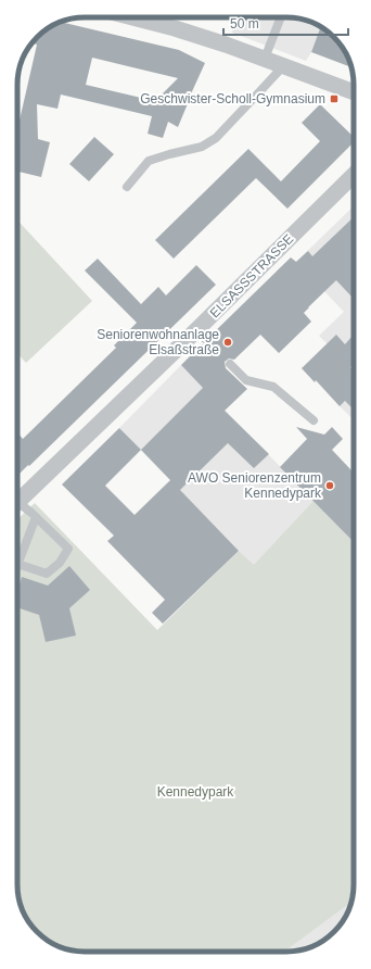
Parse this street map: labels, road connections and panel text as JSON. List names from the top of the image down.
{
  "streets": {
    "street": ["ELSASSSTRASSE"]
  },
  "parks": ["Kennedypark"],
  "places": {
    "transit": ["Geschwister-Scholl-Gymnasium"],
    "other": ["Seniorenwohnanlage Elsaßstraße", "AWO Seniorenzentrum Kennedypark"]
  },
  "scale_bar": "50 m"
}
